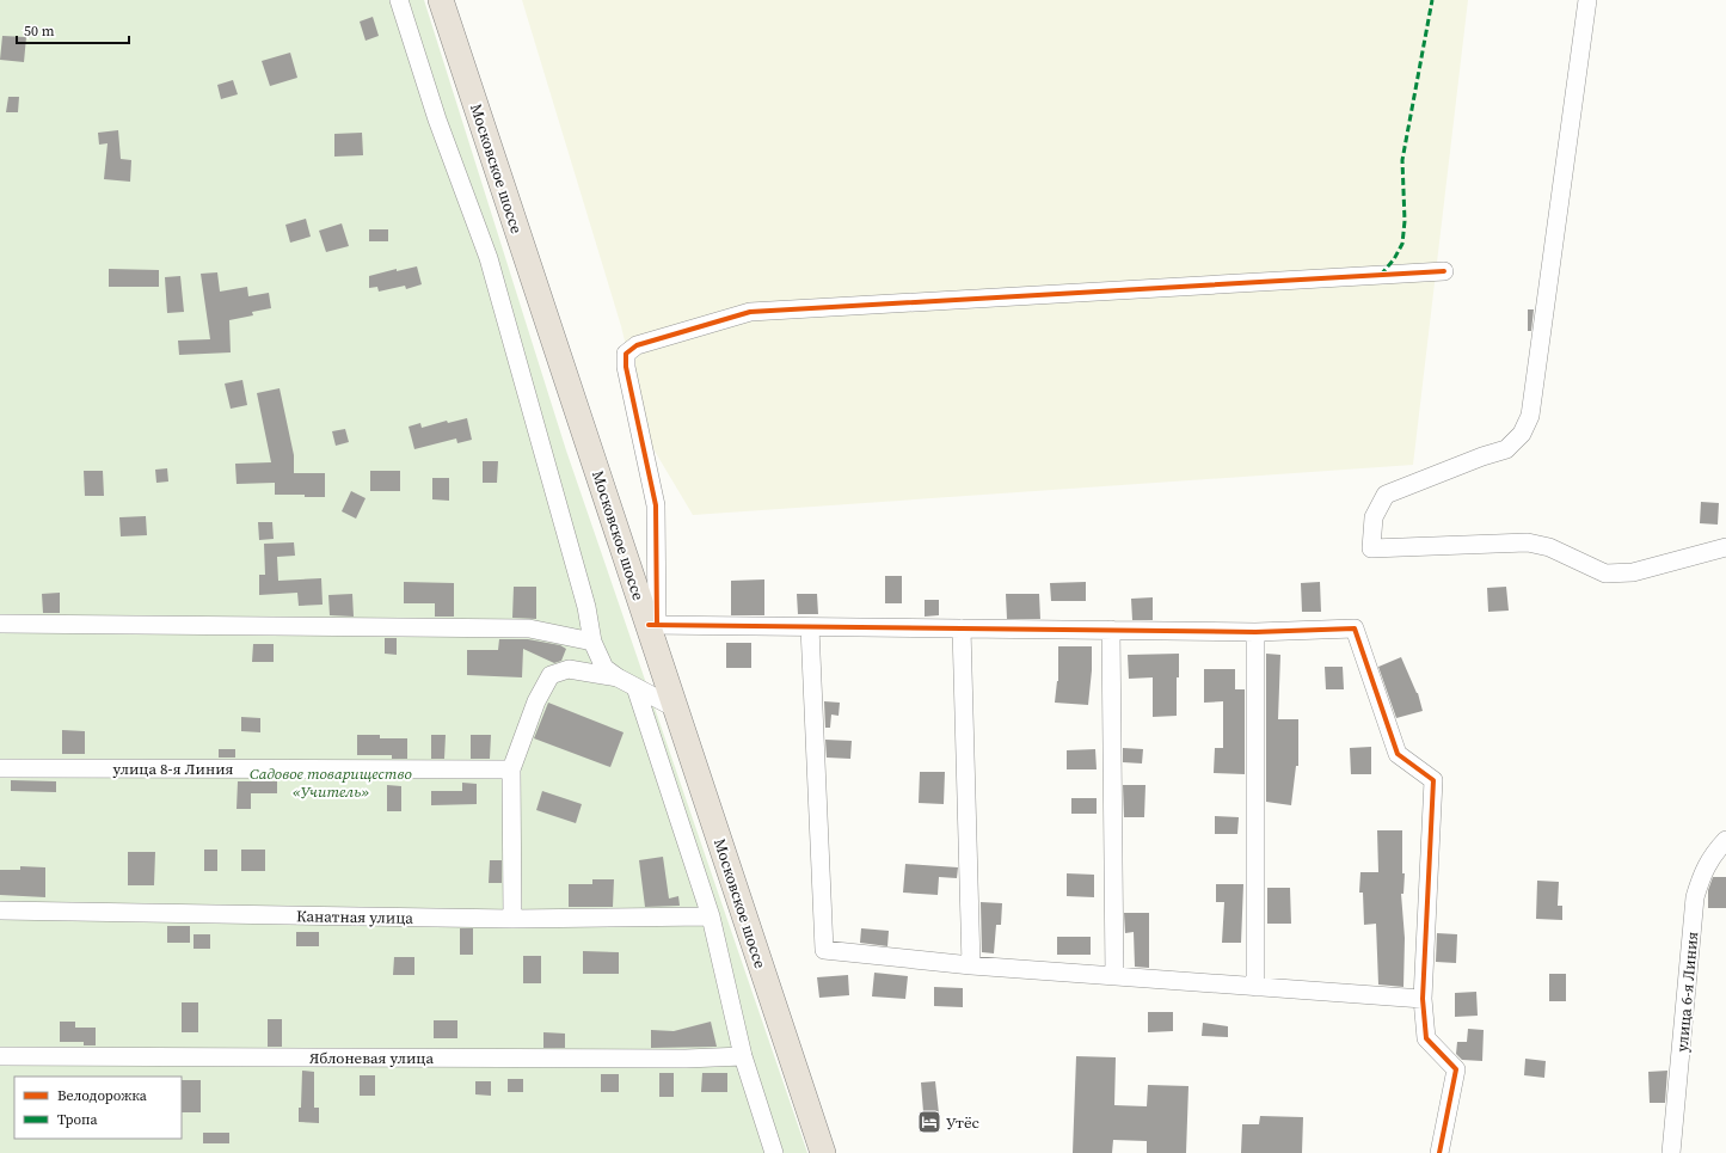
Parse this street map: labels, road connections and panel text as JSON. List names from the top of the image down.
{
  "streets": {
    "highway": ["Московское шоссе"],
    "street": [
      "улица 8-я Линия",
      "Канатная улица",
      "улица 6-я Линия",
      "Яблоневая улица"
    ]
  },
  "parks": ["Садовое товарищество «Учитель»"],
  "places": {
    "hotel": ["Утёс"]
  },
  "legend": ["Велодорожка", "Тропа"],
  "scale_bar": "50 m"
}
